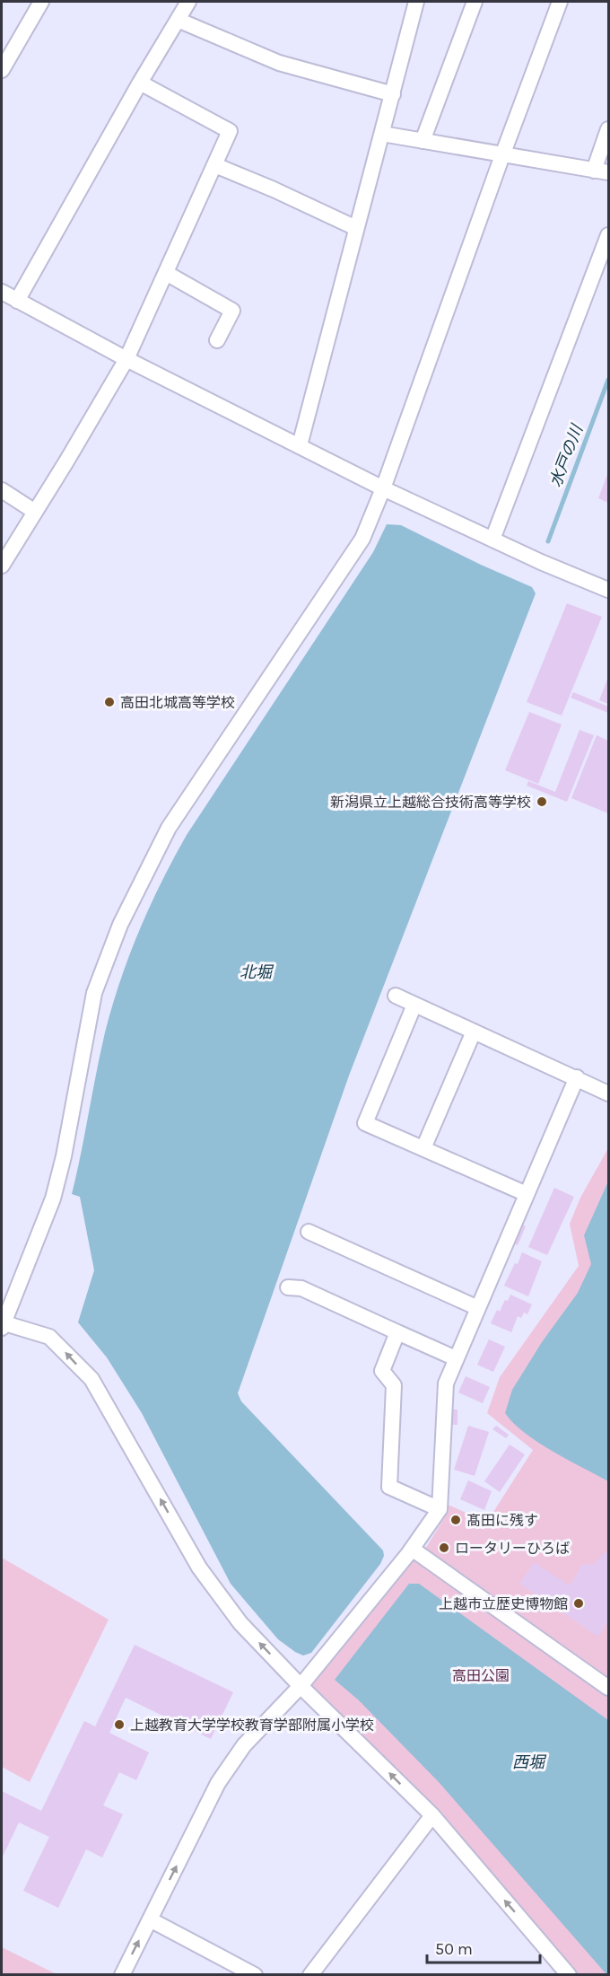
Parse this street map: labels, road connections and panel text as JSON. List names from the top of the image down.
{
  "water": ["水戸の川", "北堀", "西堀"],
  "parks": ["高田公園"],
  "places": [
    "高田北城高等学校",
    "新潟県立上越総合技術高等学校",
    "髙田に残す",
    "ロータリーひろば",
    "上越市立歴史博物館",
    "上越教育大学学校教育学部附属小学校"
  ],
  "scale_bar": "50 m"
}
